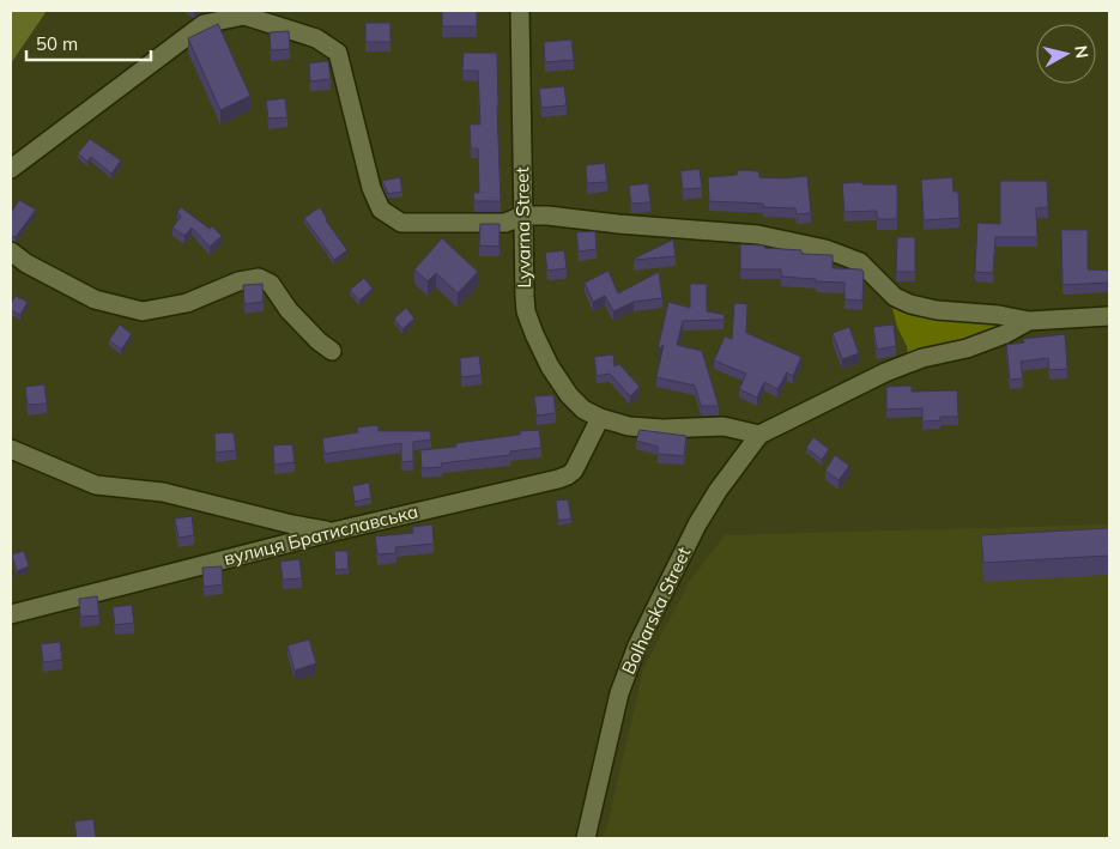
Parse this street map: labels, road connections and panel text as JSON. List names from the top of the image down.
{
  "streets": {
    "street": ["Lyvarna Street", "вулиця Братиславська", "Bolharska Street"]
  },
  "crossings": [
    ["Lyvarna Street", "вулиця Братиславська"],
    ["Lyvarna Street", "Bolharska Street"]
  ],
  "scale_bar": "50 m",
  "north": "right"
}
